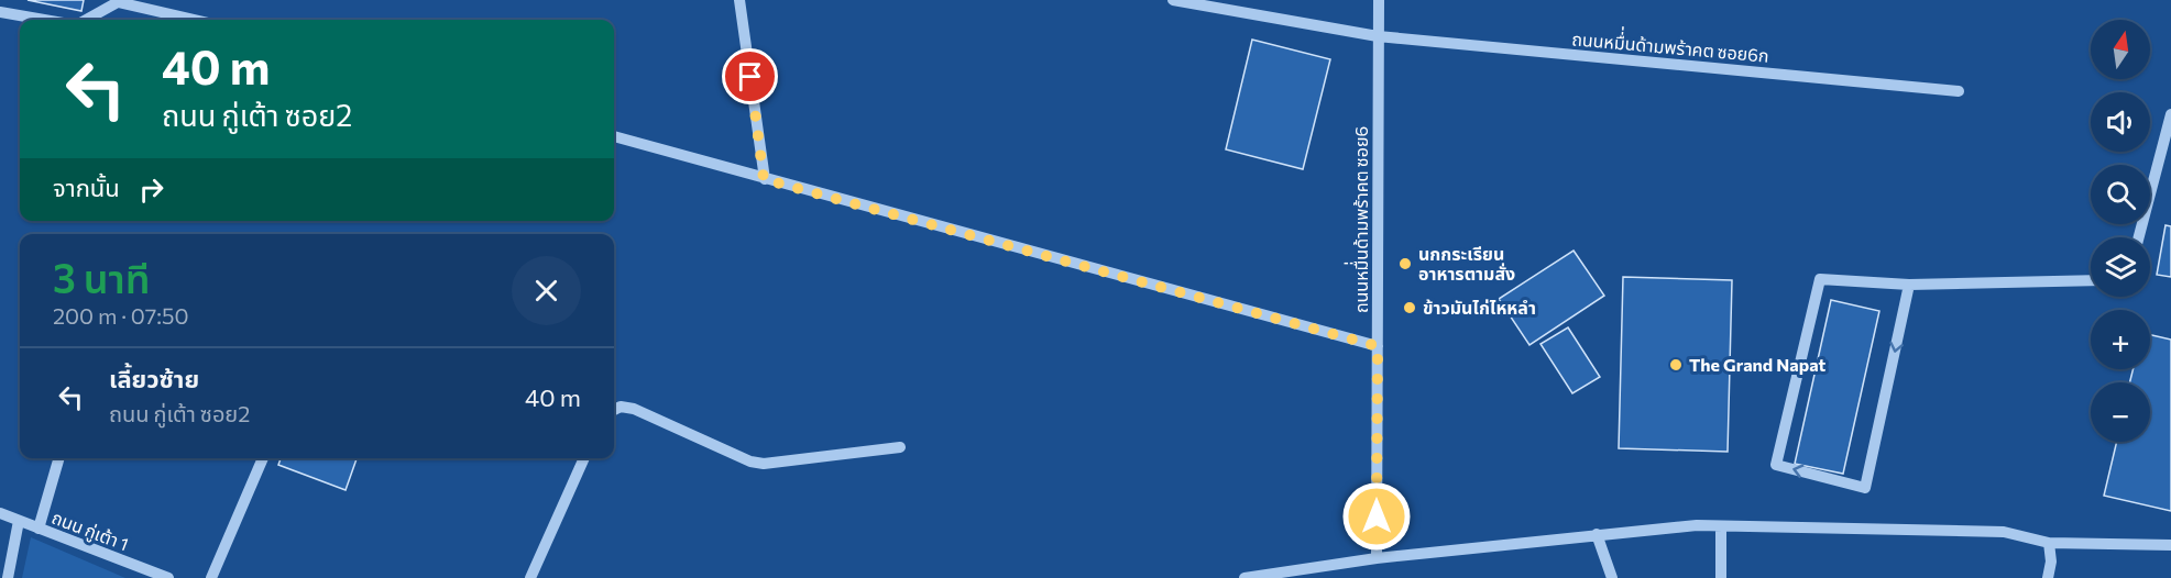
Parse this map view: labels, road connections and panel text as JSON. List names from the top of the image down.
{
  "streets": {
    "street": ["ถนนหมื่่นด้ามพร้าคต ซอย6ก", "ถนนหมื่่นด้ามพร้าคต ซอย6", "ถนน กู่เต้า 1"]
  },
  "crossings": [
    ["ถนนหมื่่นด้ามพร้าคต ซอย6ก", "ถนนหมื่่นด้ามพร้าคต ซอย6"]
  ],
  "places": ["นกกระเรียน อาหารตามสั่ง", "ข้าวมันไก่ไหหลำ", "The Grand Napat"],
  "north": "top",
  "page": {
    "map_buttons": ["+", "−"],
    "turn": ["40 m", "ถนน กู่เต้า ซอย2"],
    "then": "จากนั้น",
    "heading": ["3 นาที", "200 m · 07:50"],
    "list": [
      {
        "name": "เลี้ยวซ้าย",
        "note": "ถนน กู่เต้า ซอย2",
        "value": "40 m"
      }
    ]
  }
}
